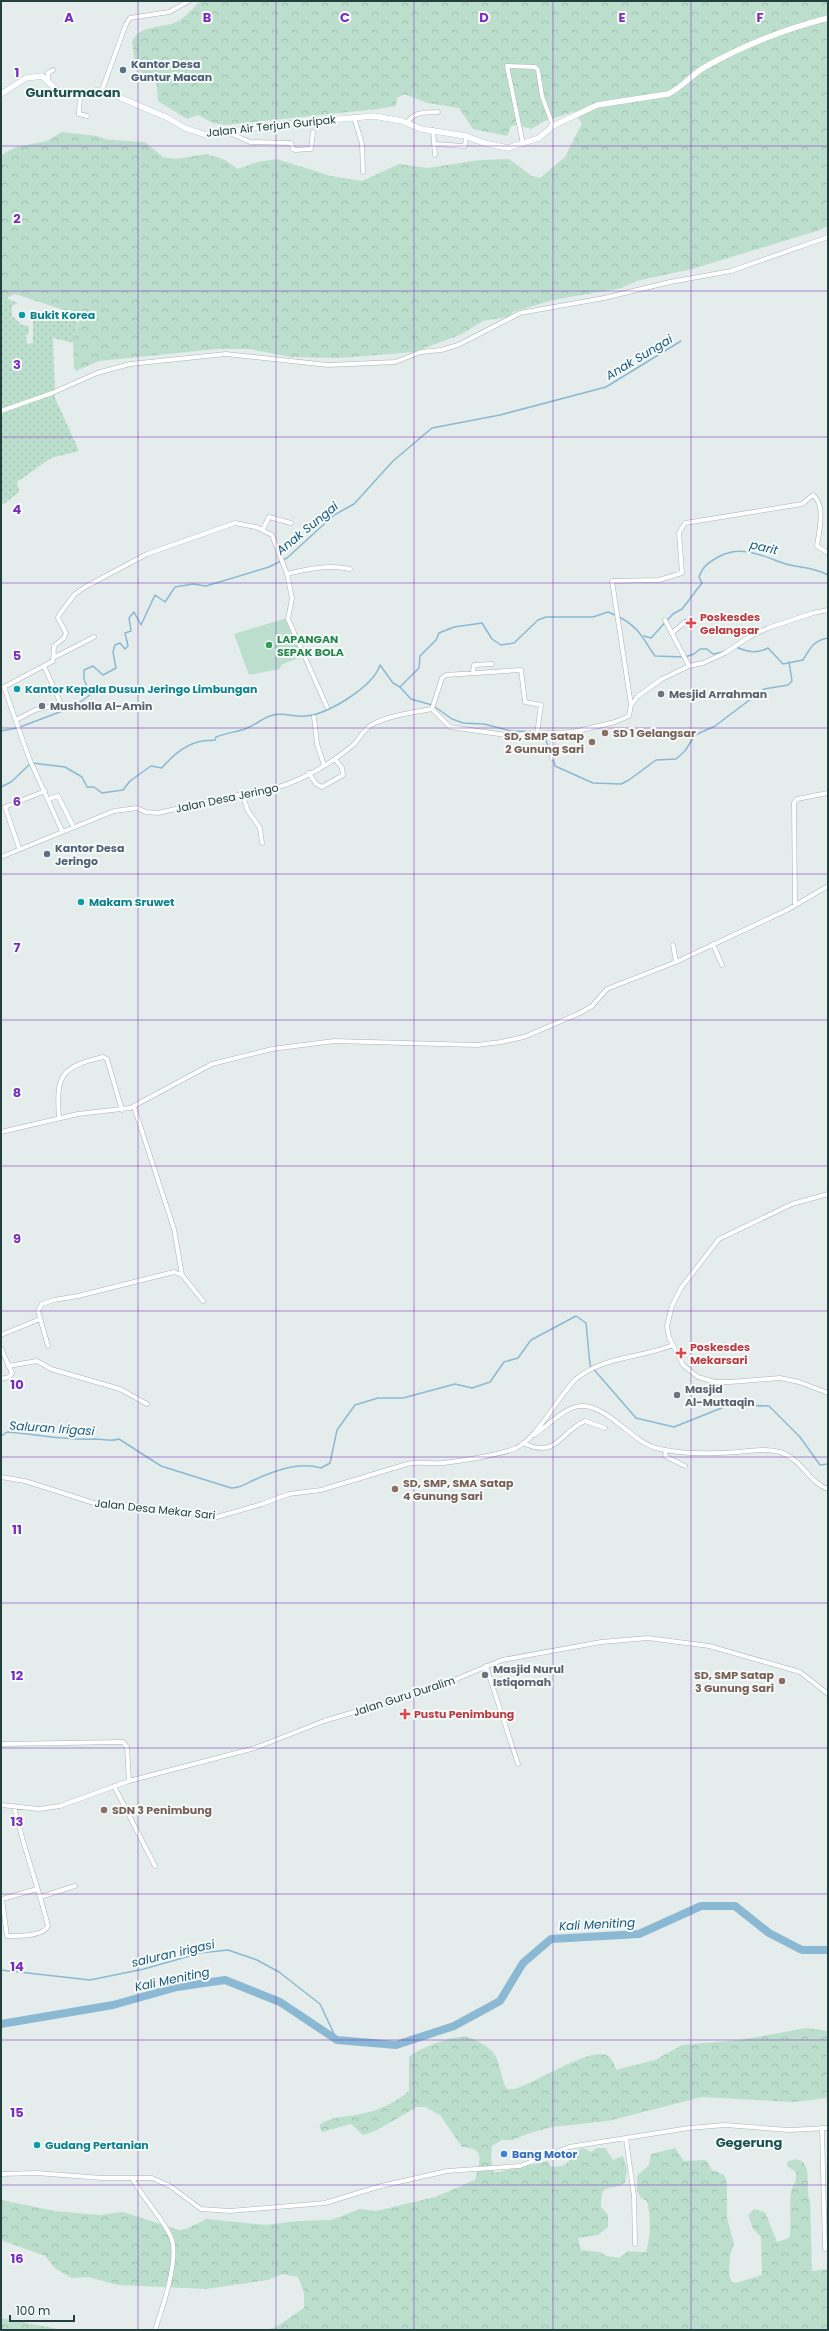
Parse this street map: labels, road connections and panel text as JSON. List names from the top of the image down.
{
  "streets": {
    "street": [
      "Jalan Air Terjun Guripak",
      "Jalan Desa Jeringo",
      "Jalan Desa Mekar Sari",
      "Jalan Guru Duralim"
    ]
  },
  "districts": ["Gunturmacan", "Gegerung"],
  "water": [
    "Anak Sungai",
    "parit",
    "Saluran Irigasi",
    "Kali Meniting",
    "saluran irigasi"
  ],
  "places": {
    "other": [
      "Kantor Desa Guntur Macan",
      "Bukit Korea",
      "LAPANGAN SEPAK BOLA",
      "Kantor Kepala Dusun Jeringo Limbungan",
      "Mesjid Arrahman",
      "Musholla Al-Amin",
      "SD 1 Gelangsar",
      "SD, SMP Satap 2 Gunung Sari",
      "Kantor Desa Jeringo",
      "Makam Sruwet",
      "Masjid Al-Muttaqin",
      "SD, SMP, SMA Satap 4 Gunung Sari",
      "Masjid Nurul Istiqomah",
      "SD, SMP Satap 3 Gunung Sari",
      "SDN 3 Penimbung",
      "Gudang Pertanian",
      "Bang Motor"
    ],
    "health": ["Poskesdes Gelangsar", "Poskesdes Mekarsari", "Pustu Penimbung"]
  },
  "scale_bar": "100 m",
  "grid": {
    "columns": [
      "A",
      "B",
      "C",
      "D",
      "E",
      "F"
    ],
    "rows": [
      "1",
      "2",
      "3",
      "4",
      "5",
      "6",
      "7",
      "8",
      "9",
      "10",
      "11",
      "12",
      "13",
      "14",
      "15",
      "16"
    ]
  }
}
